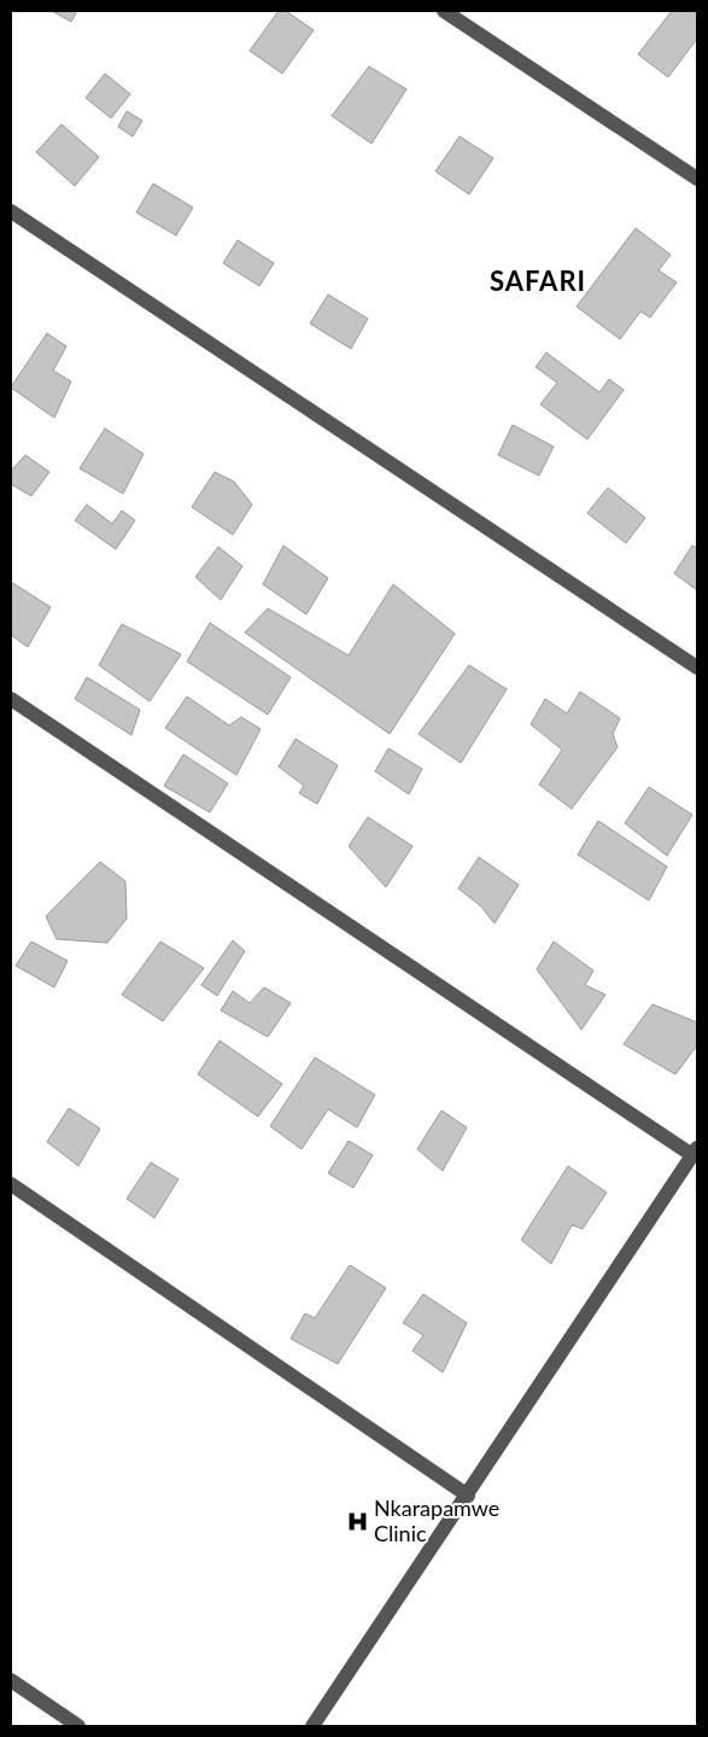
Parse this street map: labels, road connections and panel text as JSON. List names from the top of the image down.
{
  "districts": ["SAFARI"],
  "places": {
    "hospital": ["Nkarapamwe Clinic"]
  }
}
